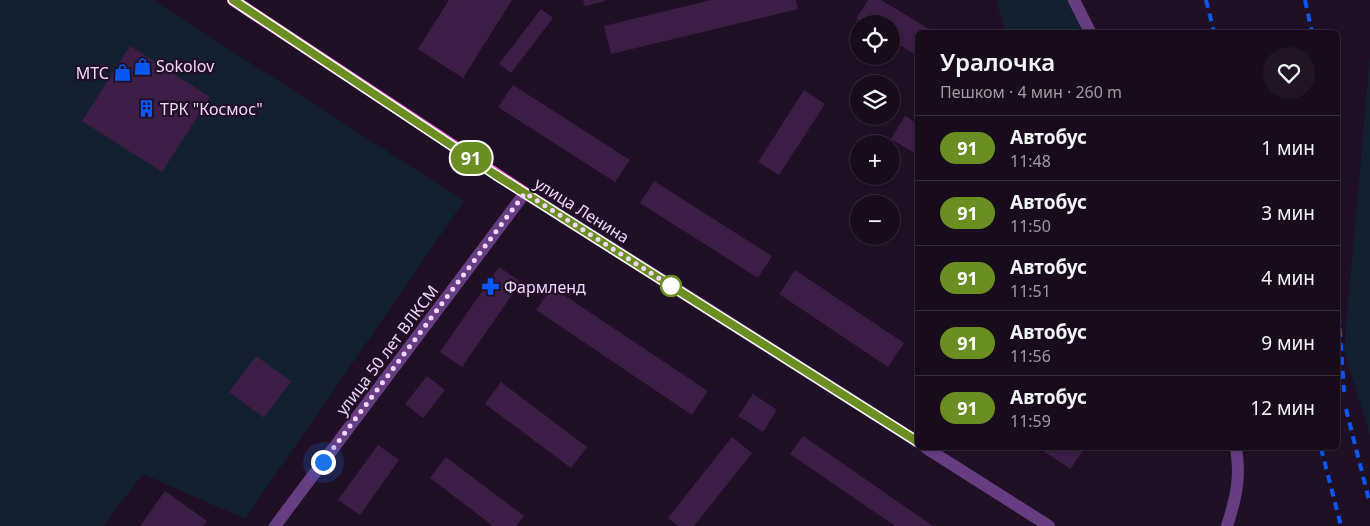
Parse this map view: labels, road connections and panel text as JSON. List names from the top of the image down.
{
  "streets": {
    "main road": ["улица Ленина"],
    "street": ["улица 50 лет ВЛКСМ"]
  },
  "crossings": [
    ["улица Ленина", "улица 50 лет ВЛКСМ"]
  ],
  "places": {
    "shop": ["Sokolov", "МТС"],
    "building": ["ТРК \"Космос\""],
    "pharmacy": ["Фармленд"]
  },
  "lines": ["bus line 91"],
  "page": {
    "on_map": "91",
    "map_buttons": ["+", "−"],
    "heading": ["Уралочка", "Пешком · 4 мин · 260 m"],
    "list": [
      {
        "mark": "91",
        "name": "Автобус",
        "note": "11:48",
        "value": "1 мин"
      },
      {
        "mark": "91",
        "name": "Автобус",
        "note": "11:50",
        "value": "3 мин"
      },
      {
        "mark": "91",
        "name": "Автобус",
        "note": "11:51",
        "value": "4 мин"
      },
      {
        "mark": "91",
        "name": "Автобус",
        "note": "11:56",
        "value": "9 мин"
      },
      {
        "mark": "91",
        "name": "Автобус",
        "note": "11:59",
        "value": "12 мин"
      }
    ]
  }
}
